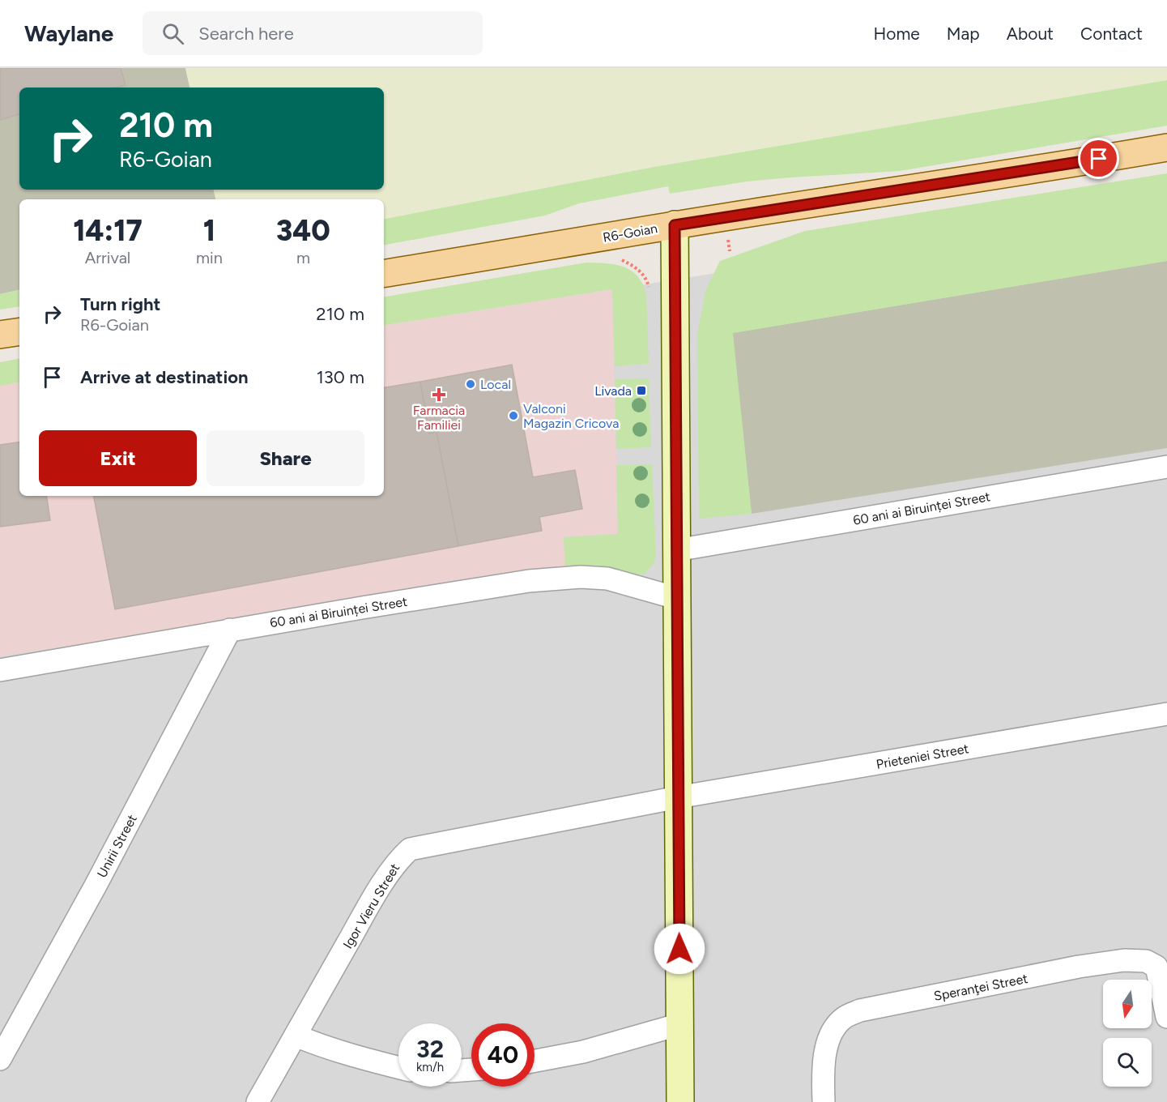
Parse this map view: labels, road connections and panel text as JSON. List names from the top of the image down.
{
  "streets": {
    "main road": ["R6-Goian"],
    "street": [
      "60 ani ai Biruinței Street",
      "Prieteniei Street",
      "Unirii Street",
      "Igor Vieru Street",
      "Speranţei Street"
    ]
  },
  "crossings": [
    ["60 ani ai Biruinței Street", "Unirii Street"],
    ["Prieteniei Street", "Igor Vieru Street"]
  ],
  "places": {
    "other": ["Local", "Valconi Magazin Cricova"],
    "transit": ["Livada"],
    "health": ["Farmacia Familiei"]
  },
  "north": "bottom",
  "page": {
    "header": "Waylane",
    "search": "Search here",
    "nav": [
      "Home",
      "Map",
      "About",
      "Contact"
    ],
    "turn": ["210 m", "R6-Goian"],
    "eta": [
      "14:17",
      "Arrival",
      "1",
      "min",
      "340",
      "m"
    ],
    "list": [
      {
        "name": "Turn right",
        "note": "R6-Goian",
        "value": "210 m"
      },
      {
        "name": "Arrive at destination",
        "value": "130 m"
      }
    ],
    "buttons": ["Exit", "Share"],
    "speed": "32 km/h",
    "limit": "40"
  }
}
